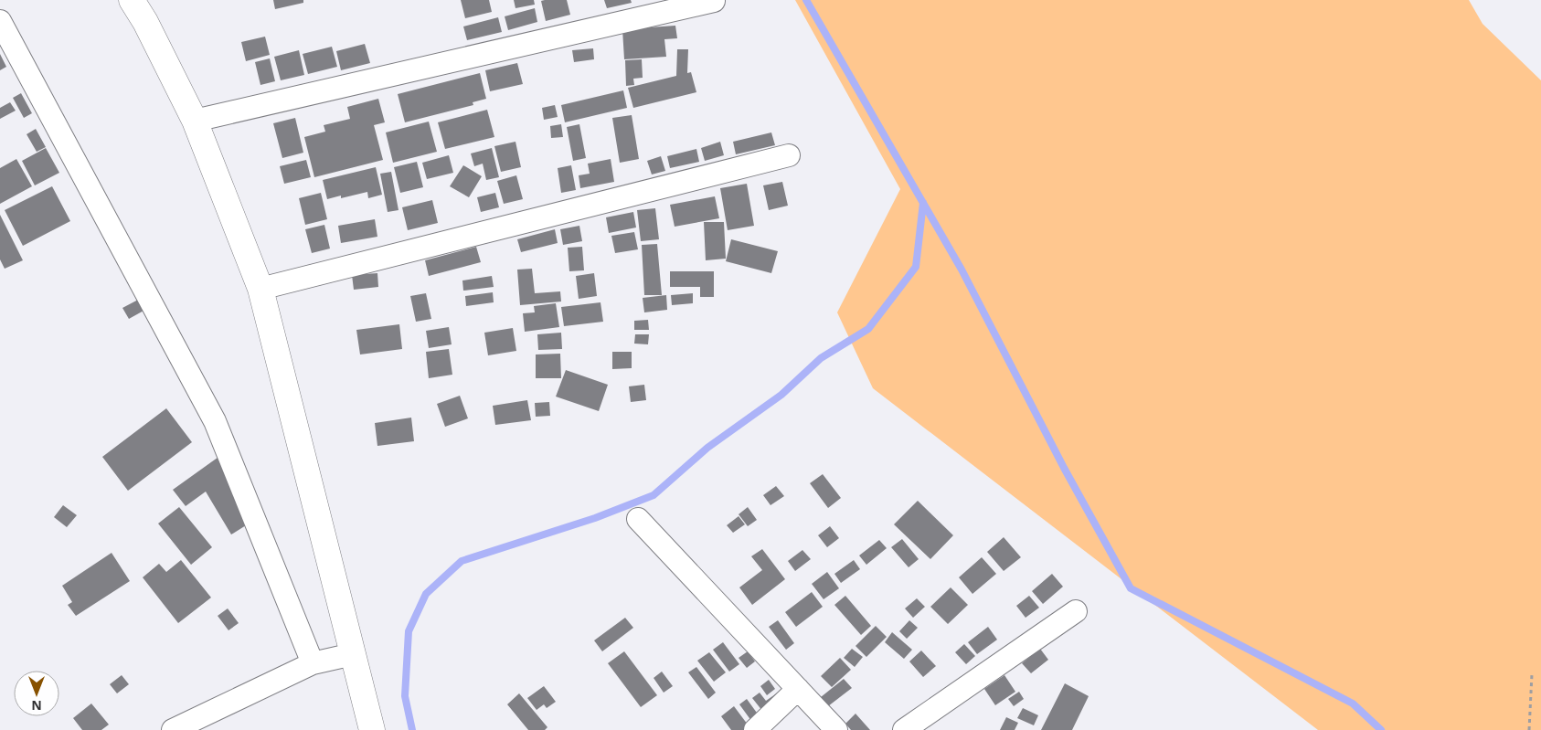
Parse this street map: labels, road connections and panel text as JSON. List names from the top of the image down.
{
  "north": "bottom"
}
